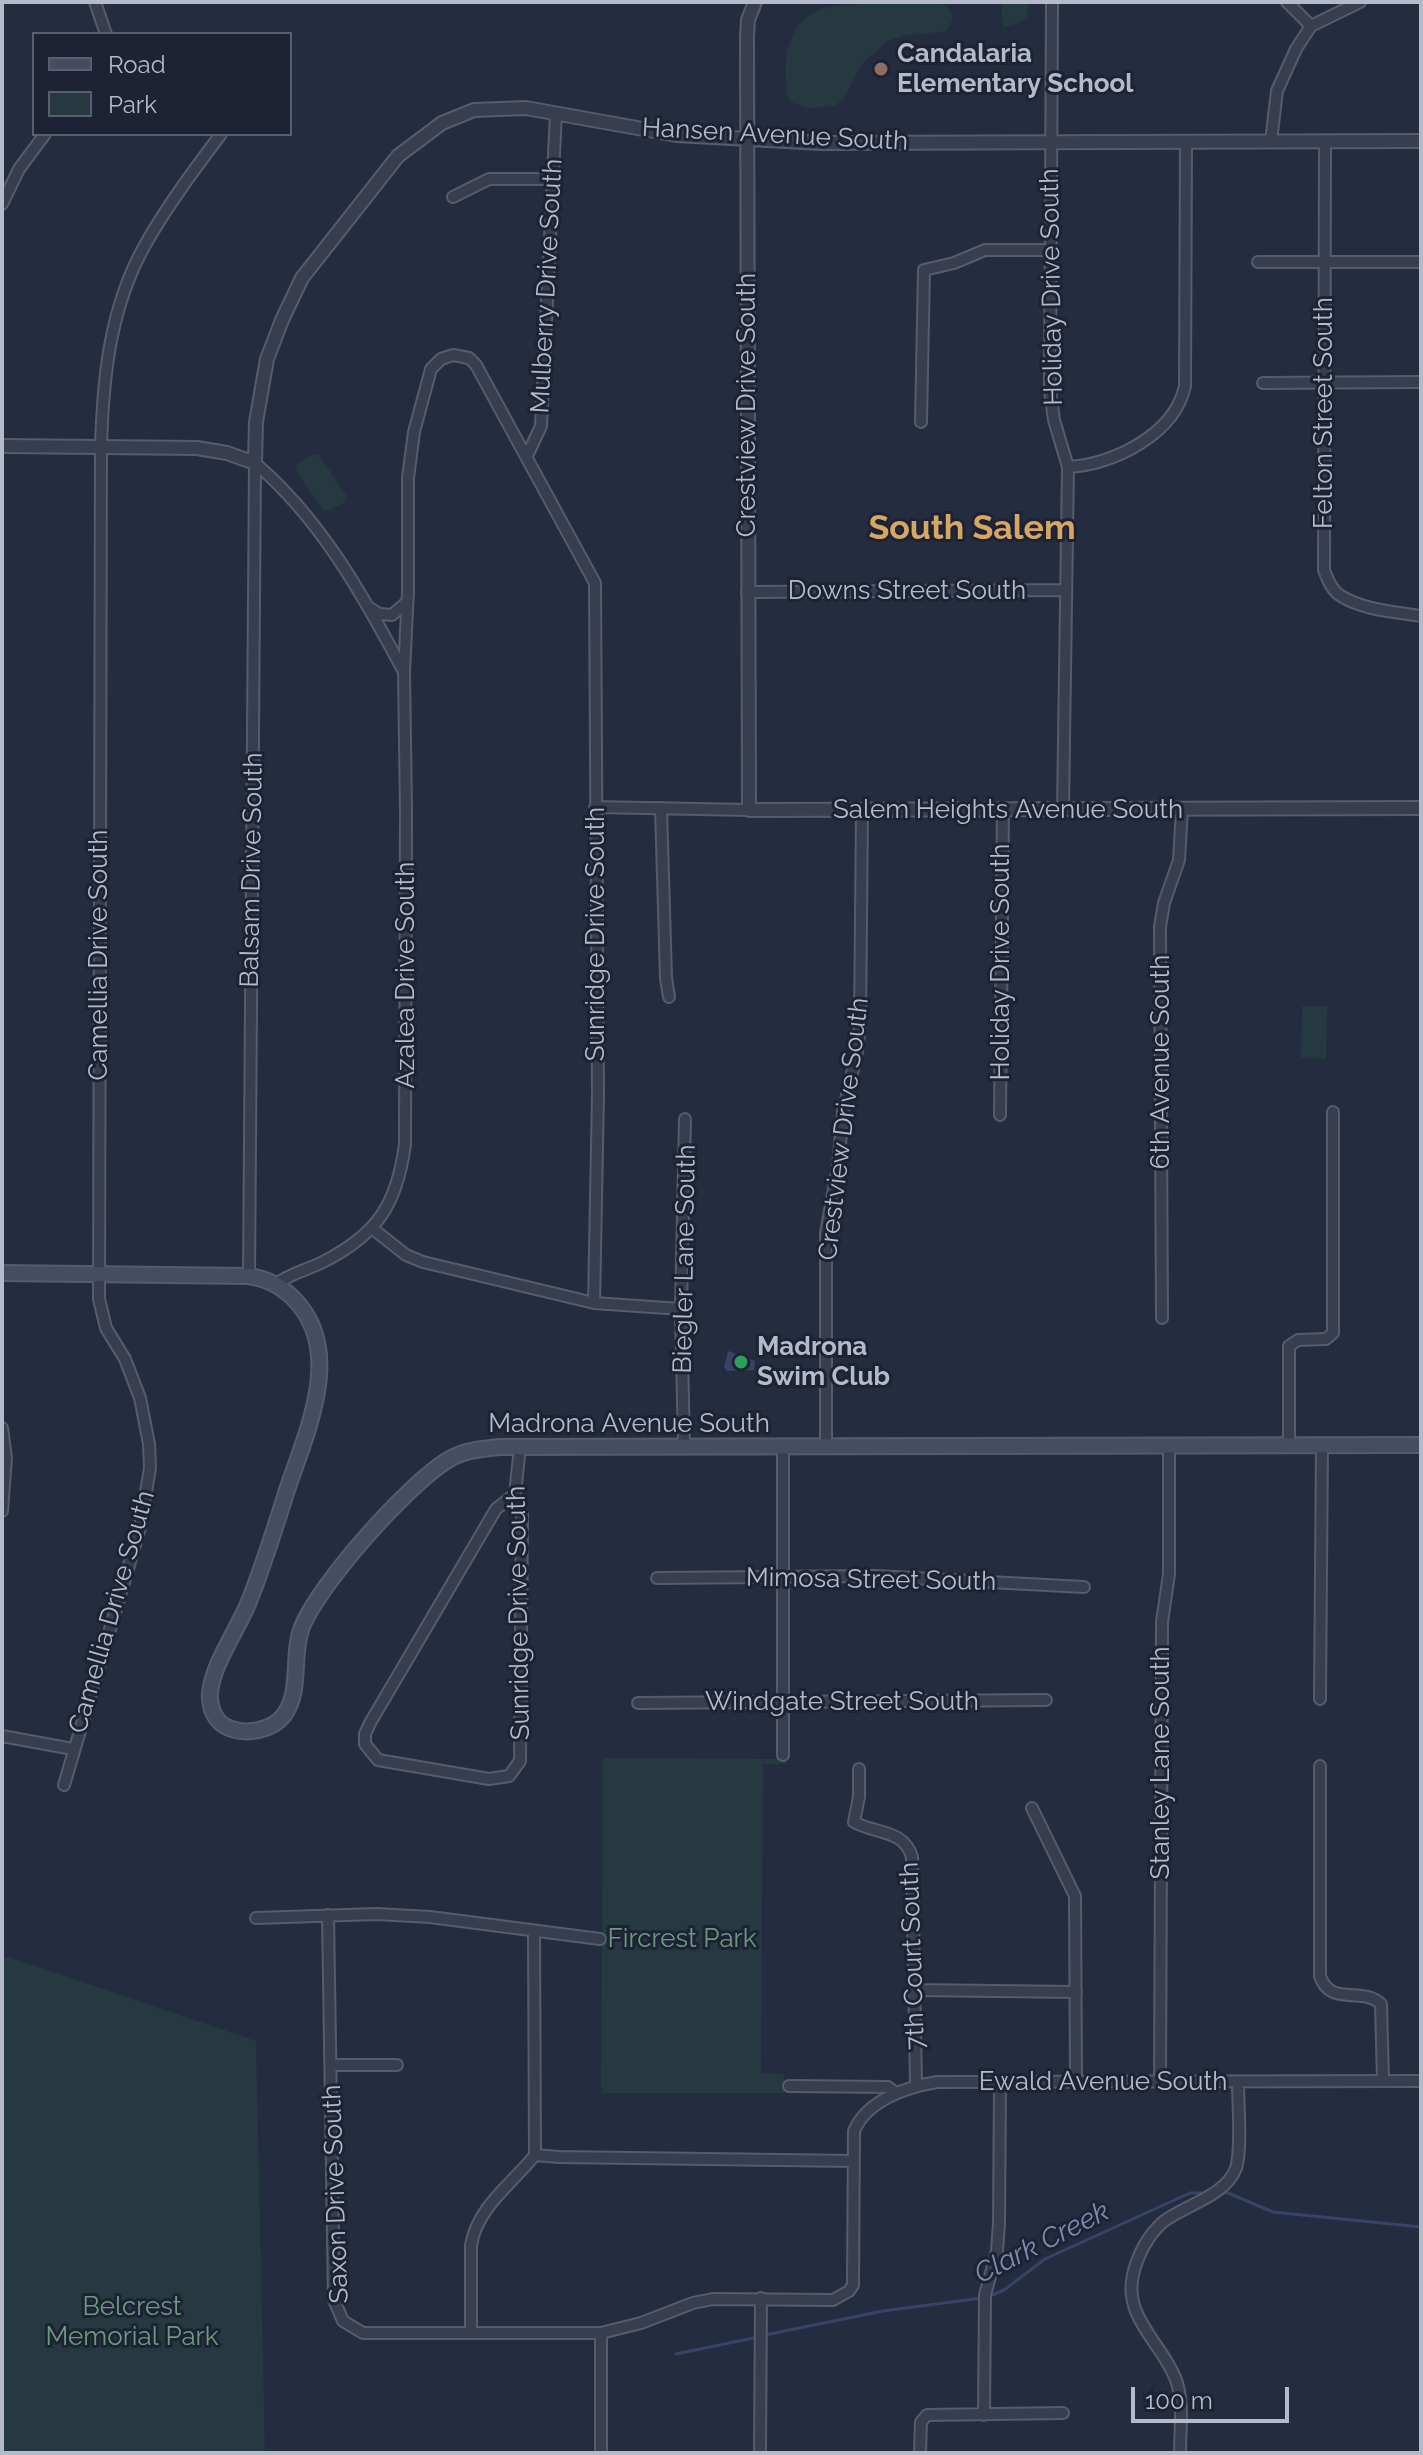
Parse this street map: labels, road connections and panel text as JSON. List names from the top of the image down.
{
  "streets": {
    "main road": ["Madrona Avenue South"],
    "street": [
      "Hansen Avenue South",
      "Mulberry Drive South",
      "Holiday Drive South",
      "Crestview Drive South",
      "Felton Street South",
      "Downs Street South",
      "Salem Heights Avenue South",
      "Balsam Drive South",
      "Sunridge Drive South",
      "Camellia Drive South",
      "Azalea Drive South",
      "6th Avenue South",
      "Biegler Lane South",
      "Mimosa Street South",
      "Windgate Street South",
      "Stanley Lane South",
      "7th Court South",
      "Ewald Avenue South",
      "Saxon Drive South"
    ]
  },
  "crossings": [
    ["Hansen Avenue South", "Mulberry Drive South"],
    ["Hansen Avenue South", "Holiday Drive South"],
    ["Hansen Avenue South", "Crestview Drive South"],
    ["Hansen Avenue South", "Felton Street South"],
    ["Hansen Avenue South", "Balsam Drive South"],
    ["Mulberry Drive South", "Sunridge Drive South"],
    ["Holiday Drive South", "Downs Street South"],
    ["Holiday Drive South", "Salem Heights Avenue South"],
    ["Crestview Drive South", "Downs Street South"],
    ["Crestview Drive South", "Salem Heights Avenue South"],
    ["Crestview Drive South", "Madrona Avenue South"],
    ["Salem Heights Avenue South", "Sunridge Drive South"],
    ["Salem Heights Avenue South", "6th Avenue South"],
    ["Balsam Drive South", "Madrona Avenue South"],
    ["Sunridge Drive South", "Azalea Drive South"],
    ["Sunridge Drive South", "Madrona Avenue South"],
    ["Camellia Drive South", "Madrona Avenue South"],
    ["Azalea Drive South", "Madrona Avenue South"],
    ["Biegler Lane South", "Madrona Avenue South"],
    ["Madrona Avenue South", "Stanley Lane South"],
    ["Stanley Lane South", "Ewald Avenue South"],
    ["7th Court South", "Ewald Avenue South"]
  ],
  "districts": ["South Salem"],
  "water": ["Clark Creek"],
  "parks": ["Fircrest Park", "Belcrest Memorial Park"],
  "places": ["Candalaria Elementary School", "Madrona Swim Club"],
  "legend": ["Road", "Park"],
  "scale_bar": "100 m"
}
